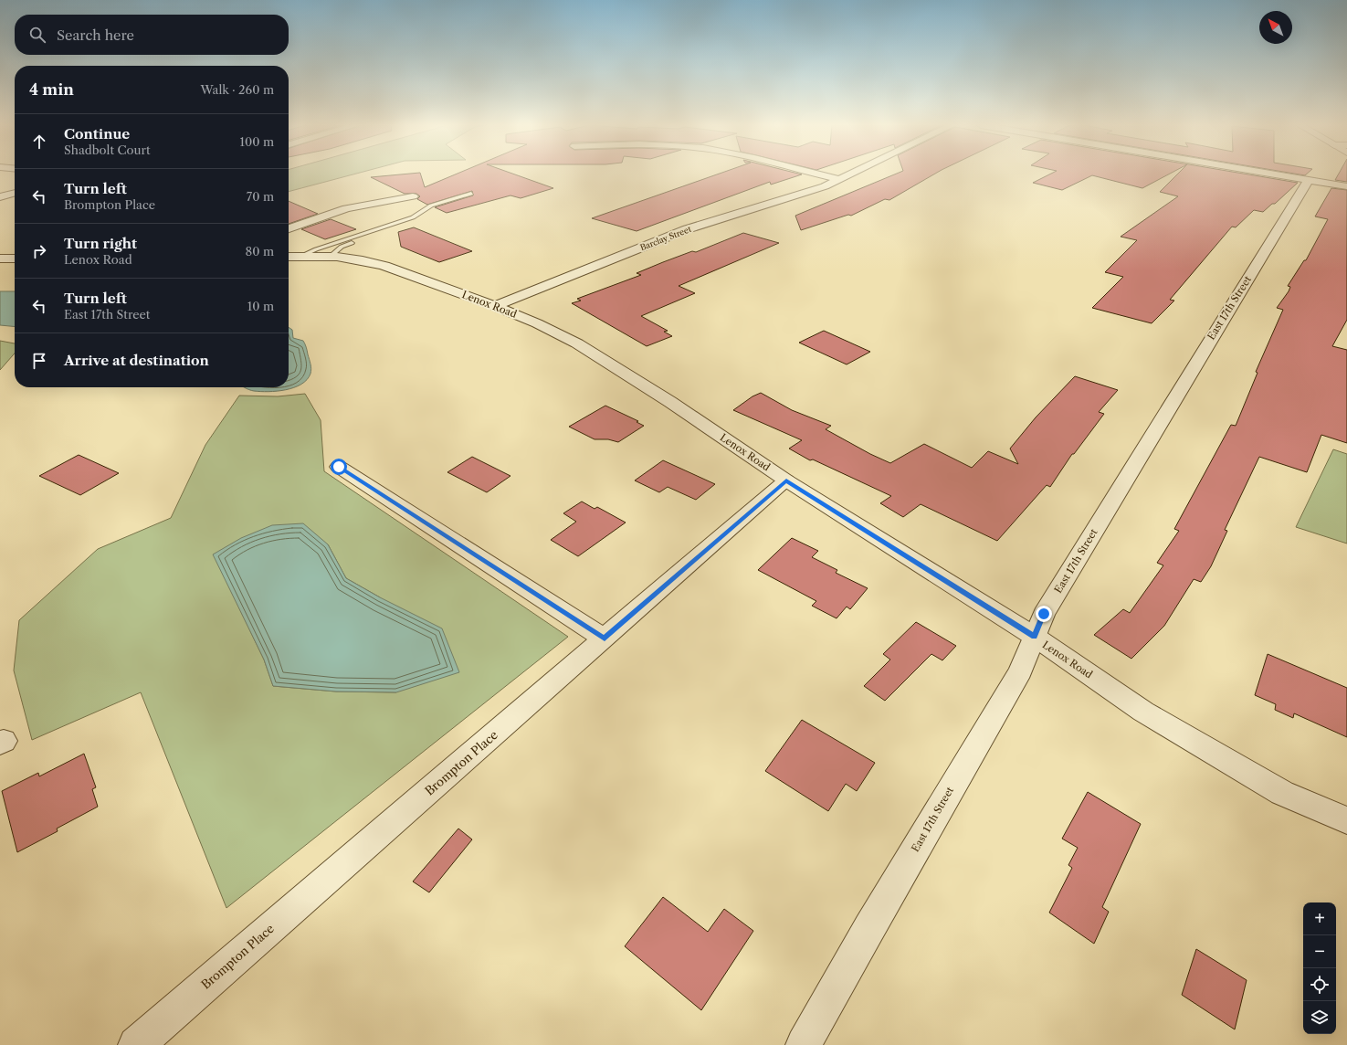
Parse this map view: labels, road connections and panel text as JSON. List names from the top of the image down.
{
  "streets": {
    "street": [
      "Barclay Street",
      "Lenox Road",
      "East 17th Street",
      "Brompton Place"
    ]
  },
  "crossings": [
    ["Barclay Street", "Lenox Road"],
    ["Lenox Road", "East 17th Street"],
    ["Lenox Road", "Brompton Place"]
  ],
  "north": "top left",
  "page": {
    "search": "Search here",
    "heading": ["4 min", "Walk · 260 m"],
    "list": [
      ["Continue", "Shadbolt Court", "100 m"],
      ["Turn left", "Brompton Place", "70 m"],
      ["Turn right", "Lenox Road", "80 m"],
      ["Turn left", "East 17th Street", "10 m"],
      "Arrive at destination"
    ],
    "map_buttons": ["+", "−"]
  }
}
